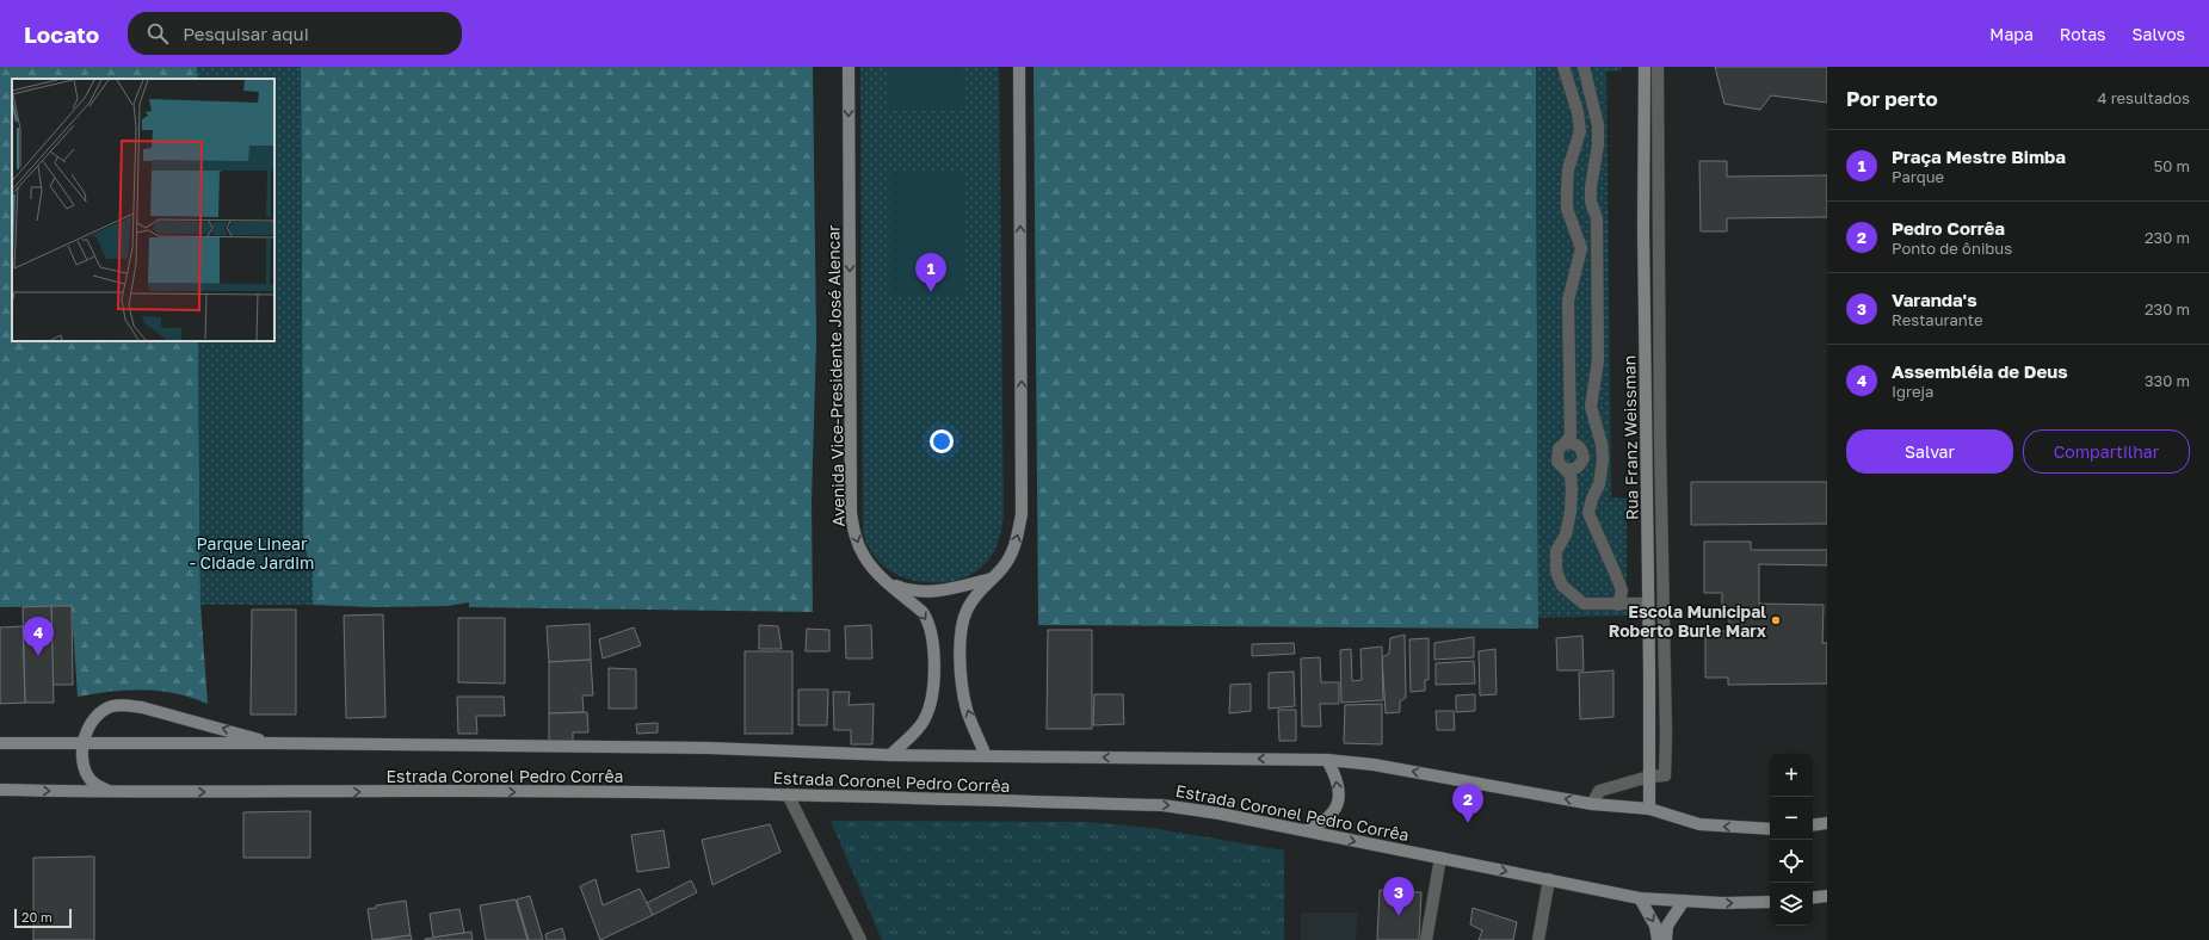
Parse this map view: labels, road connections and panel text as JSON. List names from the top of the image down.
{
  "streets": {
    "main road": ["Avenida Vice-Presidente José Alencar", "Rua Franz Weissman", "Estrada Coronel Pedro Corrêa"]
  },
  "crossings": [
    ["Avenida Vice-Presidente José Alencar", "Estrada Coronel Pedro Corrêa"],
    ["Rua Franz Weissman", "Estrada Coronel Pedro Corrêa"]
  ],
  "parks": ["Parque Linear - Cidade Jardim"],
  "places": ["Escola Municipal Roberto Burle Marx"],
  "scale_bar": "20 m",
  "page": {
    "header": "Locato",
    "search": "Pesquisar aqui",
    "nav": ["Mapa", "Rotas", "Salvos"],
    "heading": ["Por perto", "4 resultados"],
    "list": [
      {
        "mark": "1",
        "name": "Praça Mestre Bimba",
        "note": "Parque",
        "value": "50 m"
      },
      {
        "mark": "2",
        "name": "Pedro Corrêa",
        "note": "Ponto de ônibus",
        "value": "230 m"
      },
      {
        "mark": "3",
        "name": "Varanda's",
        "note": "Restaurante",
        "value": "230 m"
      },
      {
        "mark": "4",
        "name": "Assembléia de Deus",
        "note": "Igreja",
        "value": "330 m"
      }
    ],
    "pins": [
      "1",
      "4",
      "2",
      "3"
    ],
    "buttons": ["Salvar", "Compartilhar"],
    "map_buttons": ["+", "−"],
    "scale": "20 m"
  }
}
